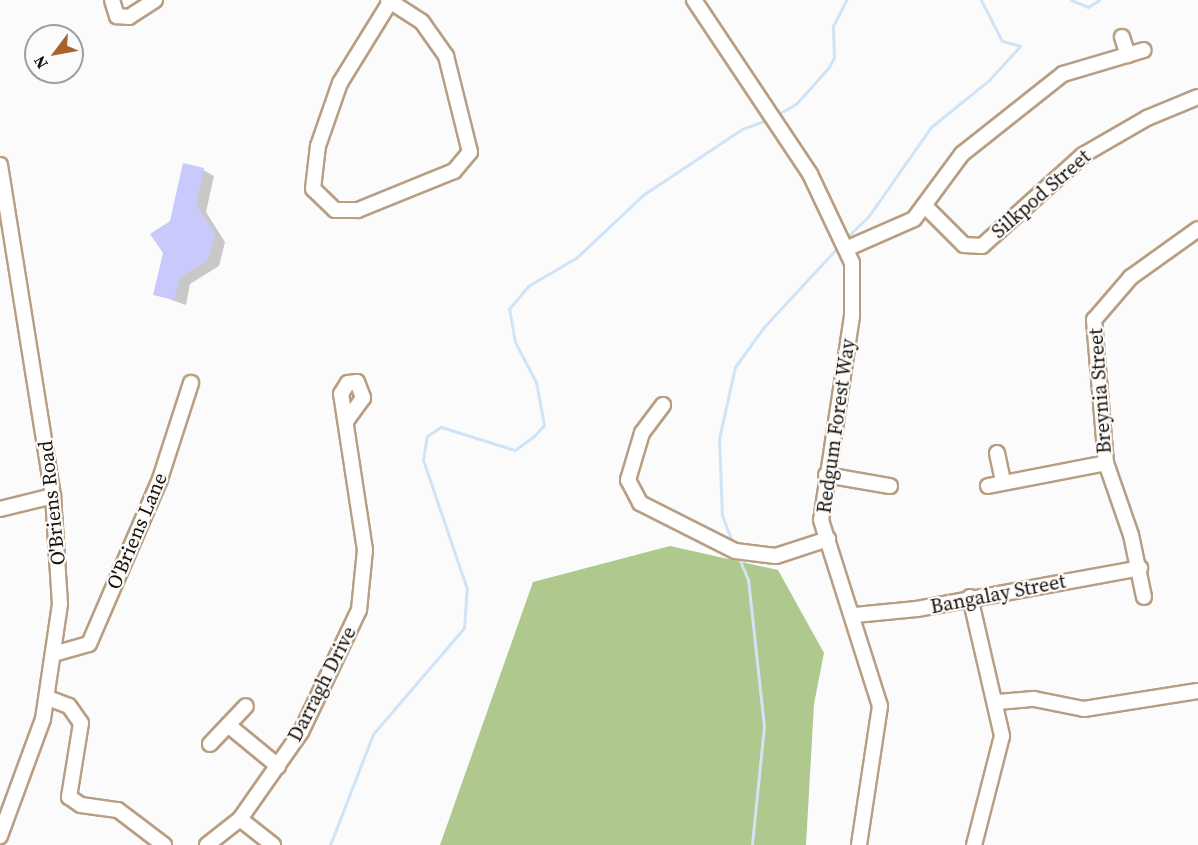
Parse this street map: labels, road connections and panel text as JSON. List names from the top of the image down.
{
  "streets": {
    "street": [
      "Silkpod Street",
      "Breynia Street",
      "Redgum Forest Way",
      "O'Briens Road",
      "O'Briens Lane",
      "Bangalay Street",
      "Darragh Drive"
    ]
  },
  "crossings": [
    ["Breynia Street", "Bangalay Street"],
    ["Redgum Forest Way", "Bangalay Street"],
    ["O'Briens Road", "O'Briens Lane"]
  ],
  "north": "bottom left"
}
